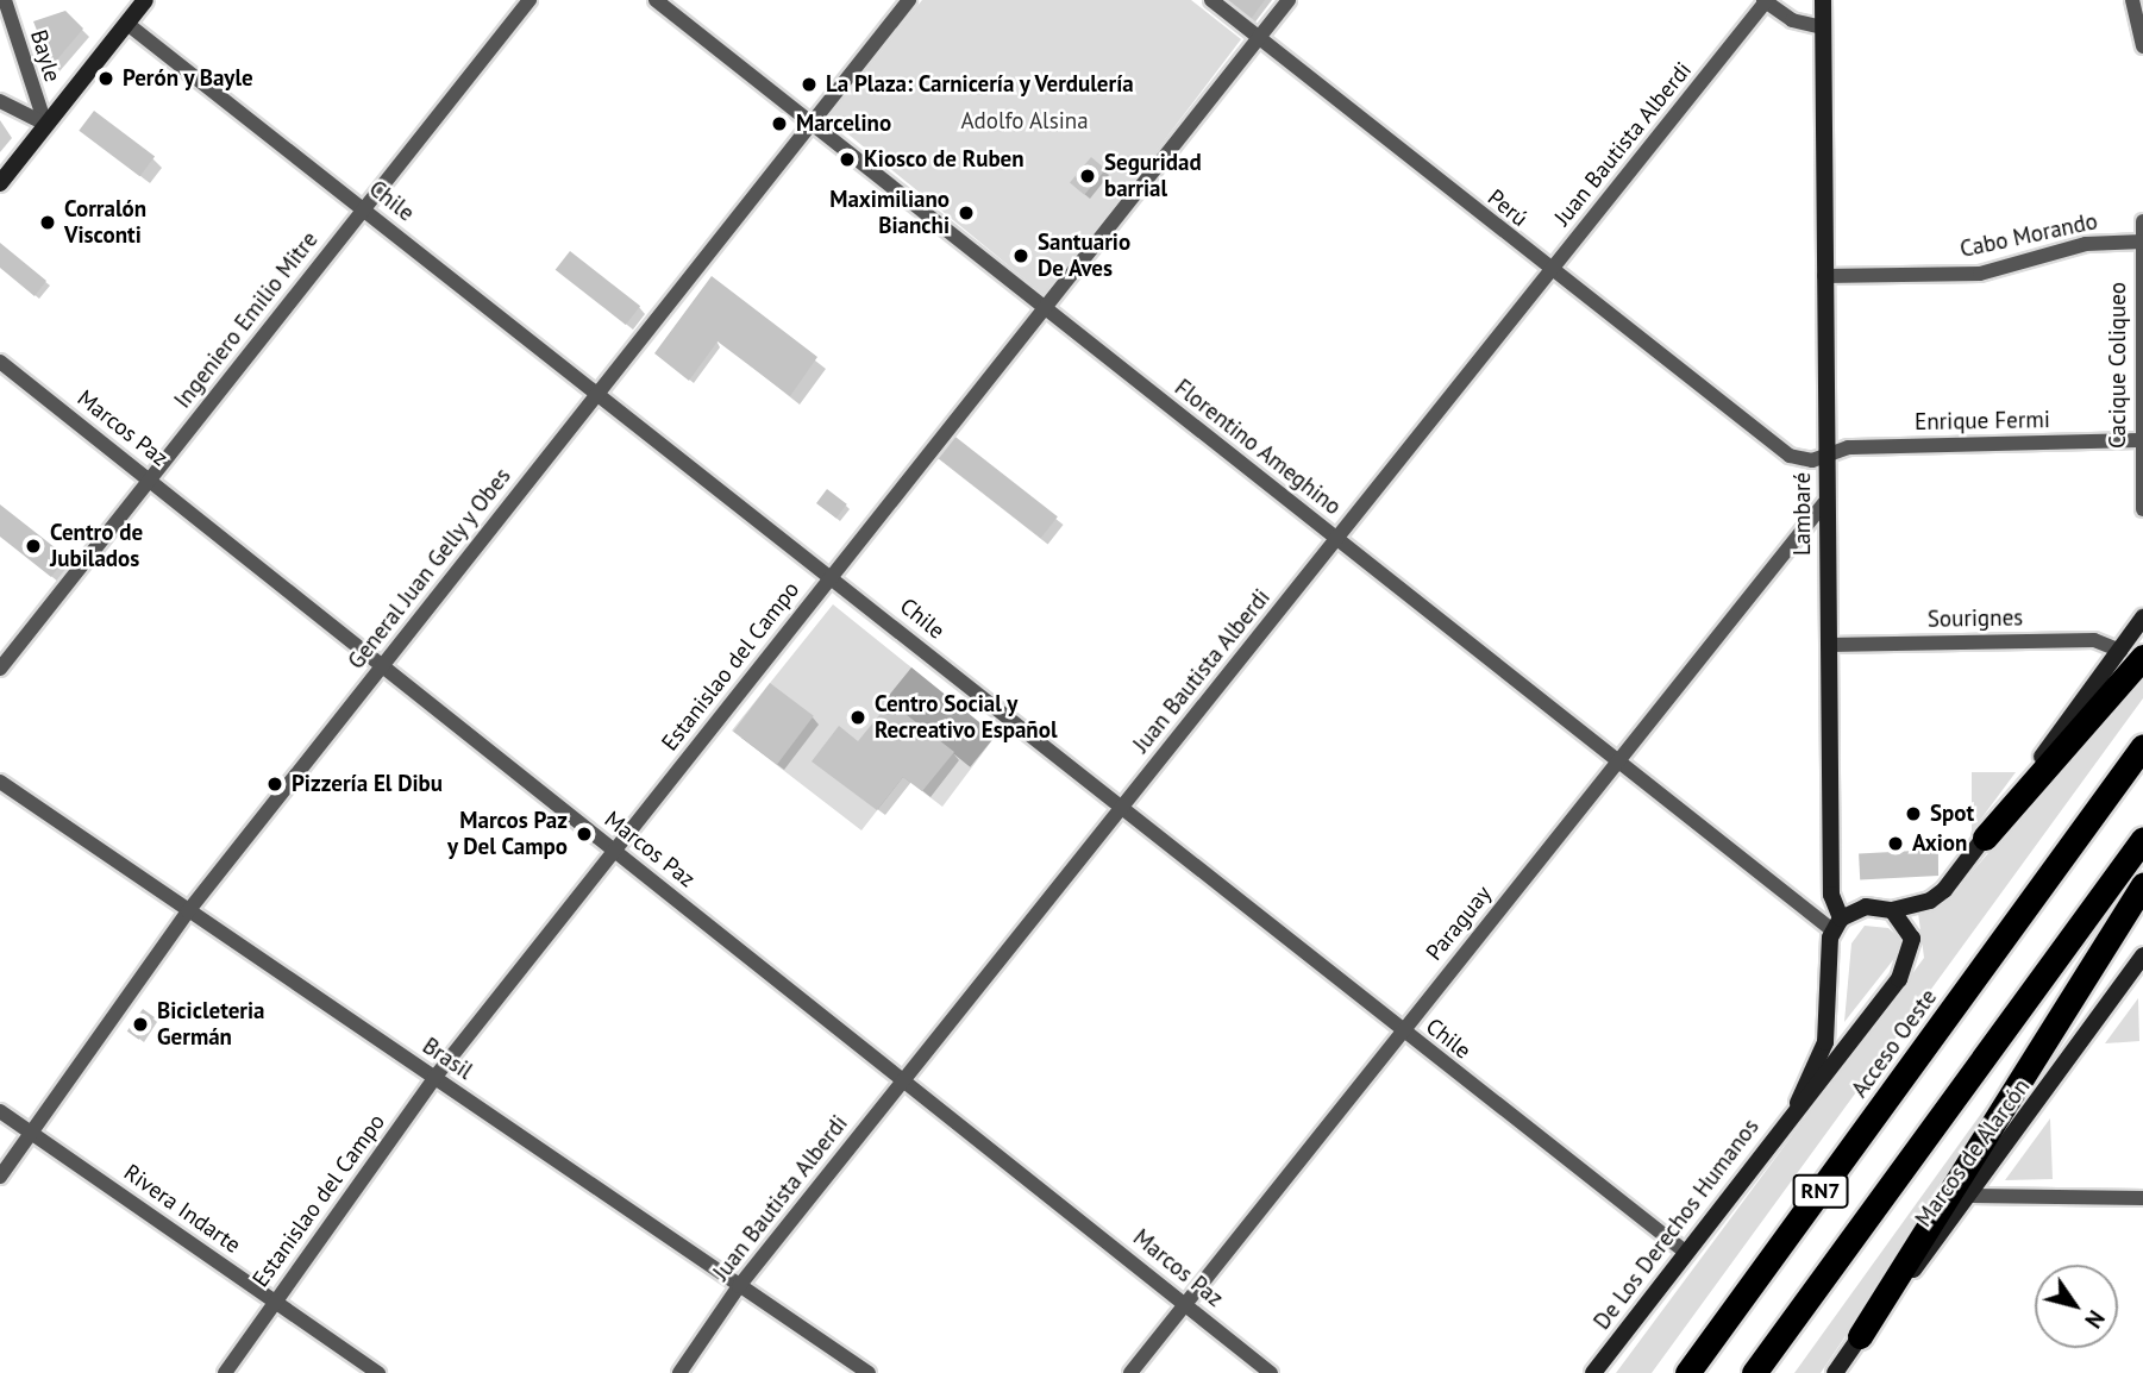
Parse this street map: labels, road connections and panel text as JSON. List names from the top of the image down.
{
  "streets": {
    "highway": ["Acceso Oeste", "RN7"],
    "street": [
      "Bayle",
      "Juan Bautista Alberdi",
      "Chile",
      "Perú",
      "Cabo Morando",
      "Ingeniero Emilio Mitre",
      "Cacique Coliqueo",
      "Enrique Fermi",
      "Marcos Paz",
      "Florentino Ameghino",
      "Lambaré",
      "General Juan Gelly y Obes",
      "Sourignes",
      "Estanislao del Campo",
      "Paraguay",
      "Brasil",
      "Marcos de Alarcón",
      "Rivera Indarte",
      "De Los Derechos Humanos"
    ]
  },
  "crossings": [
    ["Juan Bautista Alberdi", "Chile"],
    ["Juan Bautista Alberdi", "Perú"],
    ["Juan Bautista Alberdi", "Marcos Paz"],
    ["Juan Bautista Alberdi", "Florentino Ameghino"],
    ["Juan Bautista Alberdi", "Brasil"],
    ["Chile", "Ingeniero Emilio Mitre"],
    ["Chile", "General Juan Gelly y Obes"],
    ["Chile", "Estanislao del Campo"],
    ["Chile", "Paraguay"],
    ["Chile", "De Los Derechos Humanos"],
    ["Perú", "Enrique Fermi"],
    ["Perú", "Lambaré"],
    ["Perú", "Estanislao del Campo"],
    ["Cabo Morando", "Cacique Coliqueo"],
    ["Cabo Morando", "Lambaré"],
    ["Ingeniero Emilio Mitre", "Marcos Paz"],
    ["Cacique Coliqueo", "Enrique Fermi"],
    ["Enrique Fermi", "Lambaré"],
    ["Marcos Paz", "General Juan Gelly y Obes"],
    ["Marcos Paz", "Estanislao del Campo"],
    ["Marcos Paz", "Paraguay"],
    ["Florentino Ameghino", "Lambaré"],
    ["Florentino Ameghino", "General Juan Gelly y Obes"],
    ["Florentino Ameghino", "Estanislao del Campo"],
    ["Florentino Ameghino", "Paraguay"],
    ["Lambaré", "Sourignes"],
    ["Lambaré", "Paraguay"],
    ["Lambaré", "De Los Derechos Humanos"],
    ["General Juan Gelly y Obes", "Brasil"],
    ["General Juan Gelly y Obes", "Rivera Indarte"],
    ["Estanislao del Campo", "Brasil"],
    ["Estanislao del Campo", "Rivera Indarte"]
  ],
  "parks": ["Adolfo Alsina"],
  "places": [
    "Perón y Bayle",
    "La Plaza: Carnicería y Verdulería",
    "Marcelino",
    "Kiosco de Ruben",
    "Seguridad barrial",
    "Maximiliano Bianchi",
    "Corralón Visconti",
    "Santuario De Aves",
    "Centro de Jubilados",
    "Centro Social y Recreativo Español",
    "Pizzería El Dibu",
    "Spot",
    "Marcos Paz y Del Campo",
    "Axion",
    "Bicicleteria Germán"
  ],
  "north": "bottom right"
}
